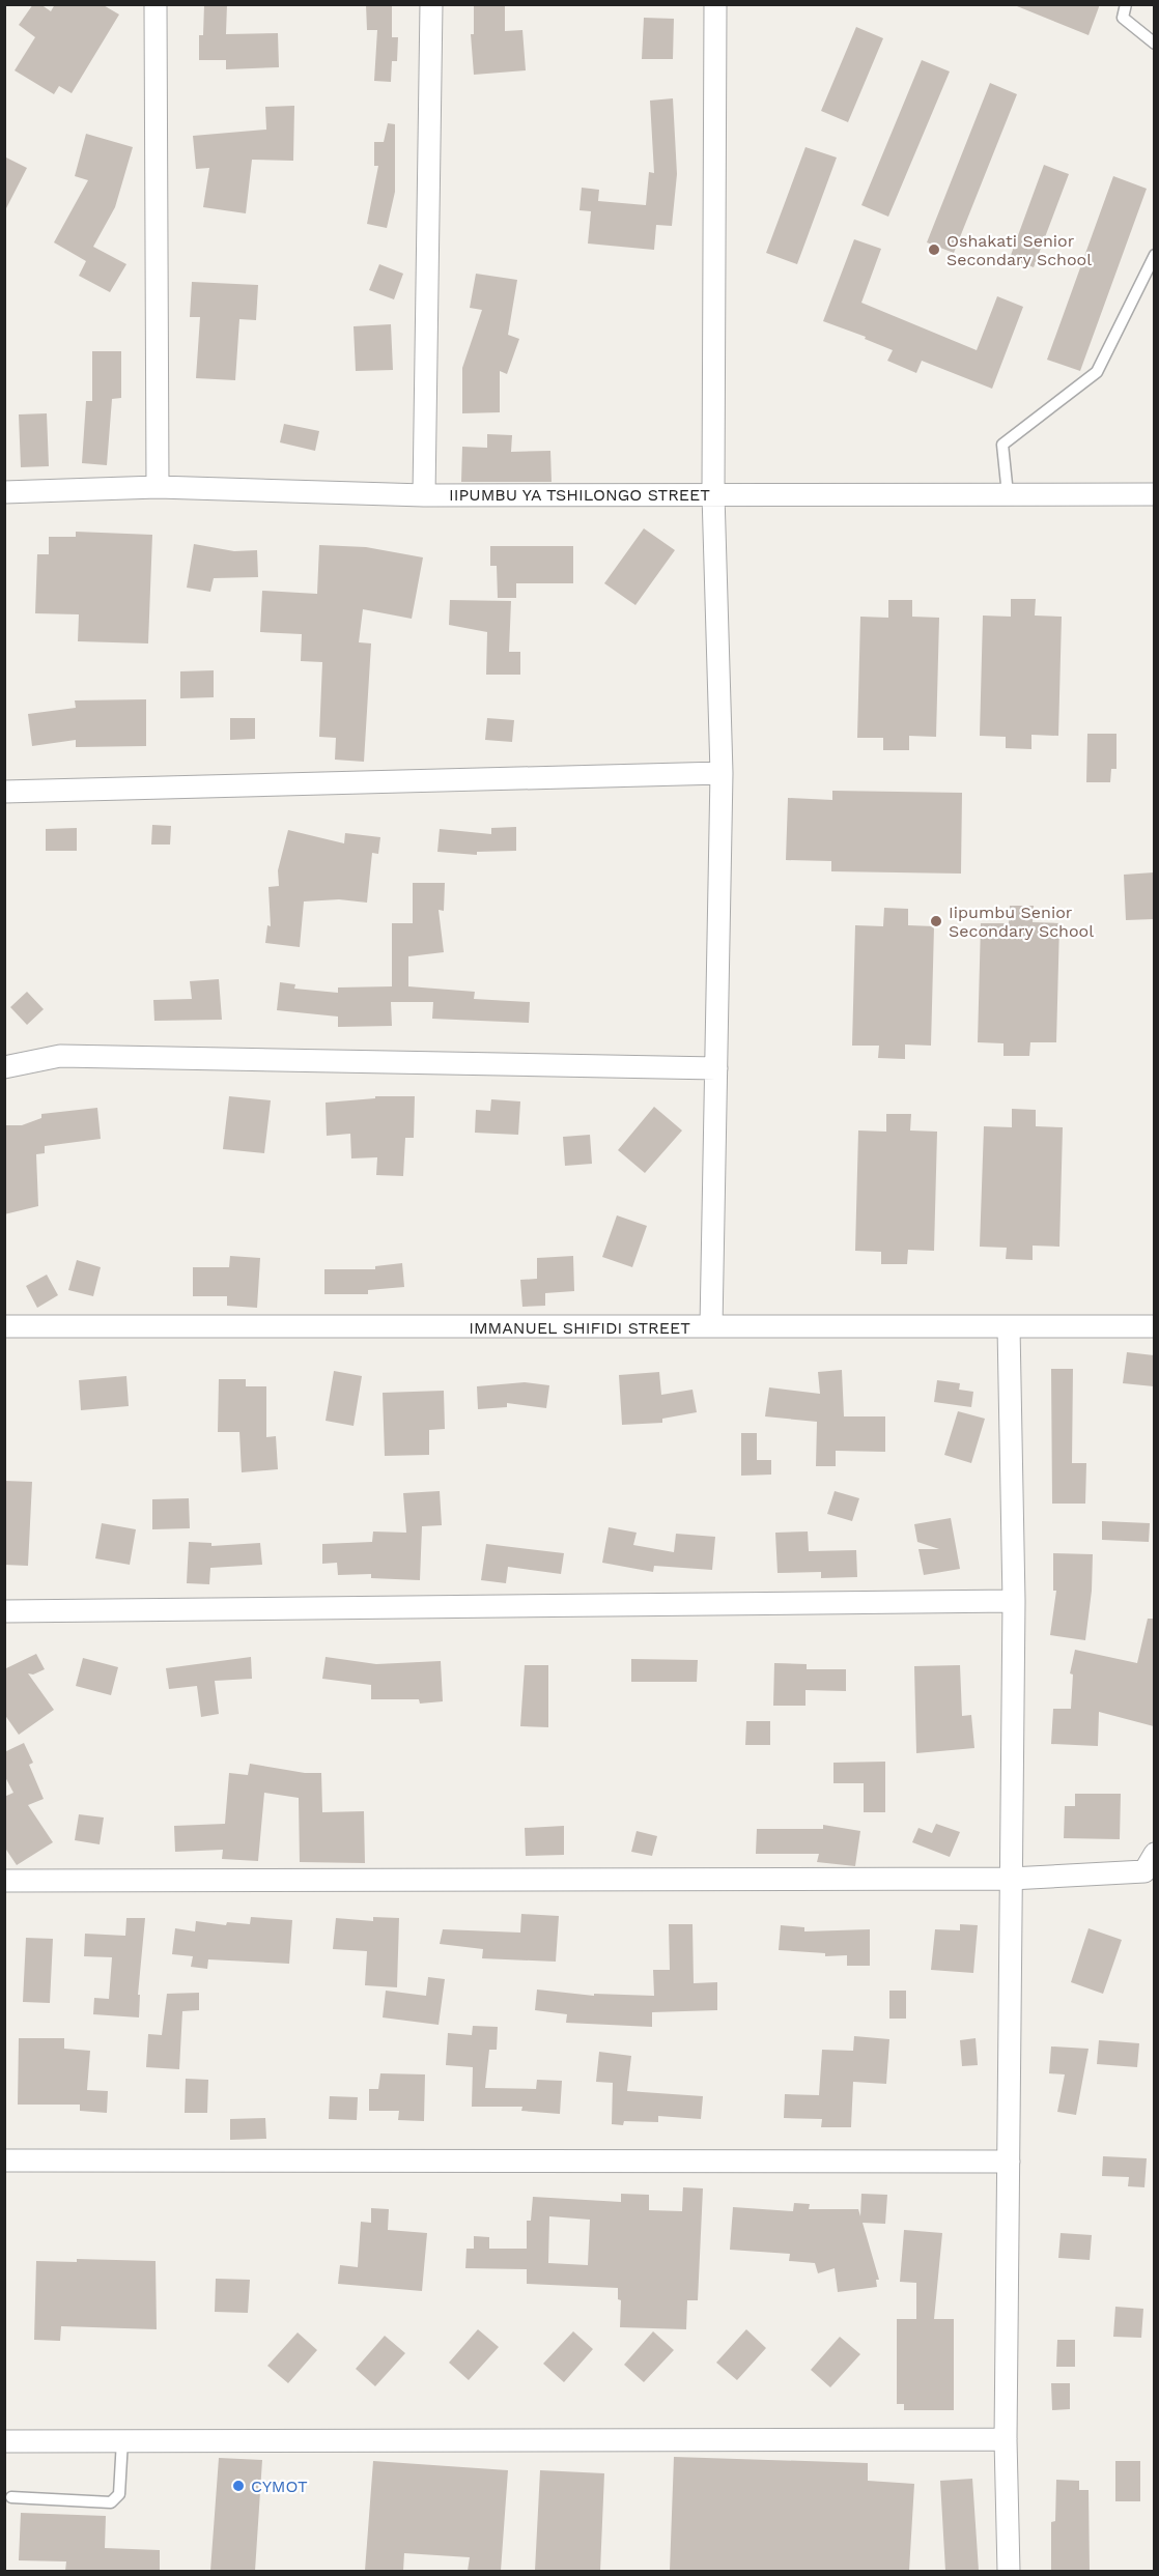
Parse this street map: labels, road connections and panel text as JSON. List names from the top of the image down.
{
  "streets": {
    "street": ["IIPUMBU YA TSHILONGO STREET", "IMMANUEL SHIFIDI STREET"]
  },
  "places": ["Oshakati Senior Secondary School", "Iipumbu Senior Secondary School", "CYMOT"]
}
